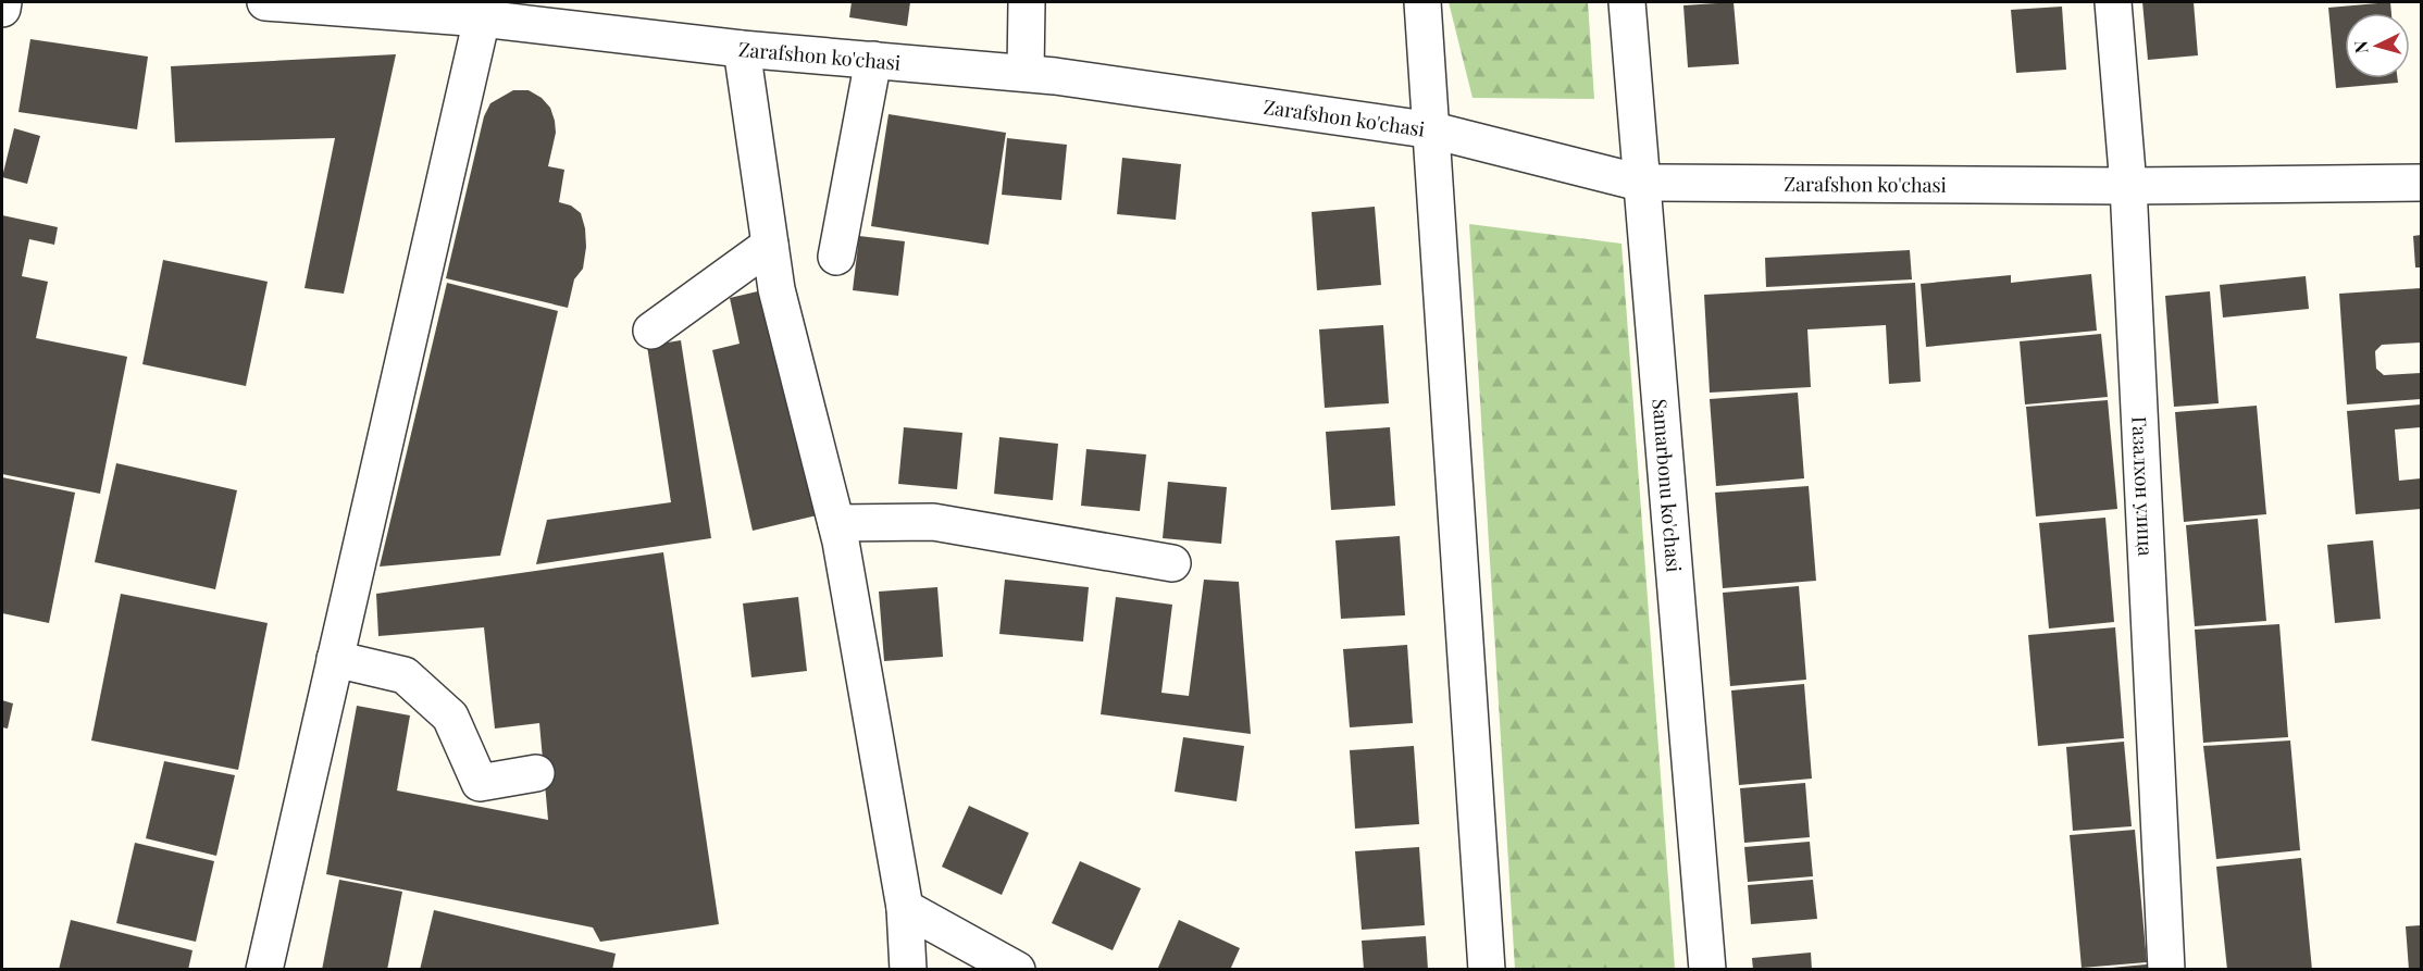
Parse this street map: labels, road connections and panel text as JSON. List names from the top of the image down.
{
  "streets": {
    "street": ["Zarafshon ko'chasi", "Газалхон улица", "Samarbonu ko'chasi"]
  },
  "crossings": [
    ["Zarafshon ko'chasi", "Газалхон улица"],
    ["Zarafshon ko'chasi", "Samarbonu ko'chasi"]
  ],
  "north": "left"
}
